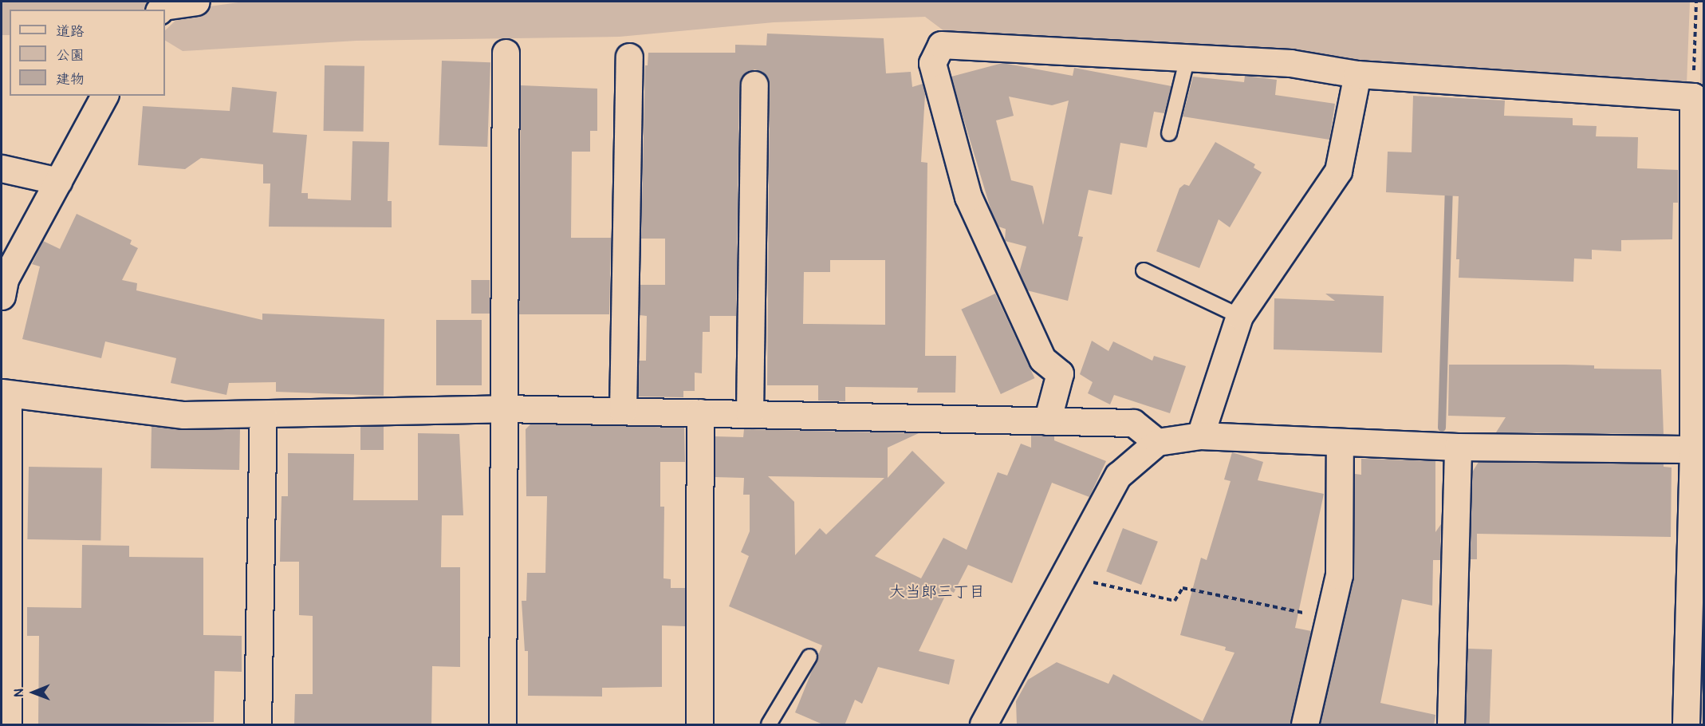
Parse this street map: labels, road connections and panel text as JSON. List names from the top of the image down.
{
  "districts": ["大当郎三丁目"],
  "legend": ["道路", "公園", "建物"],
  "north": "left"
}
